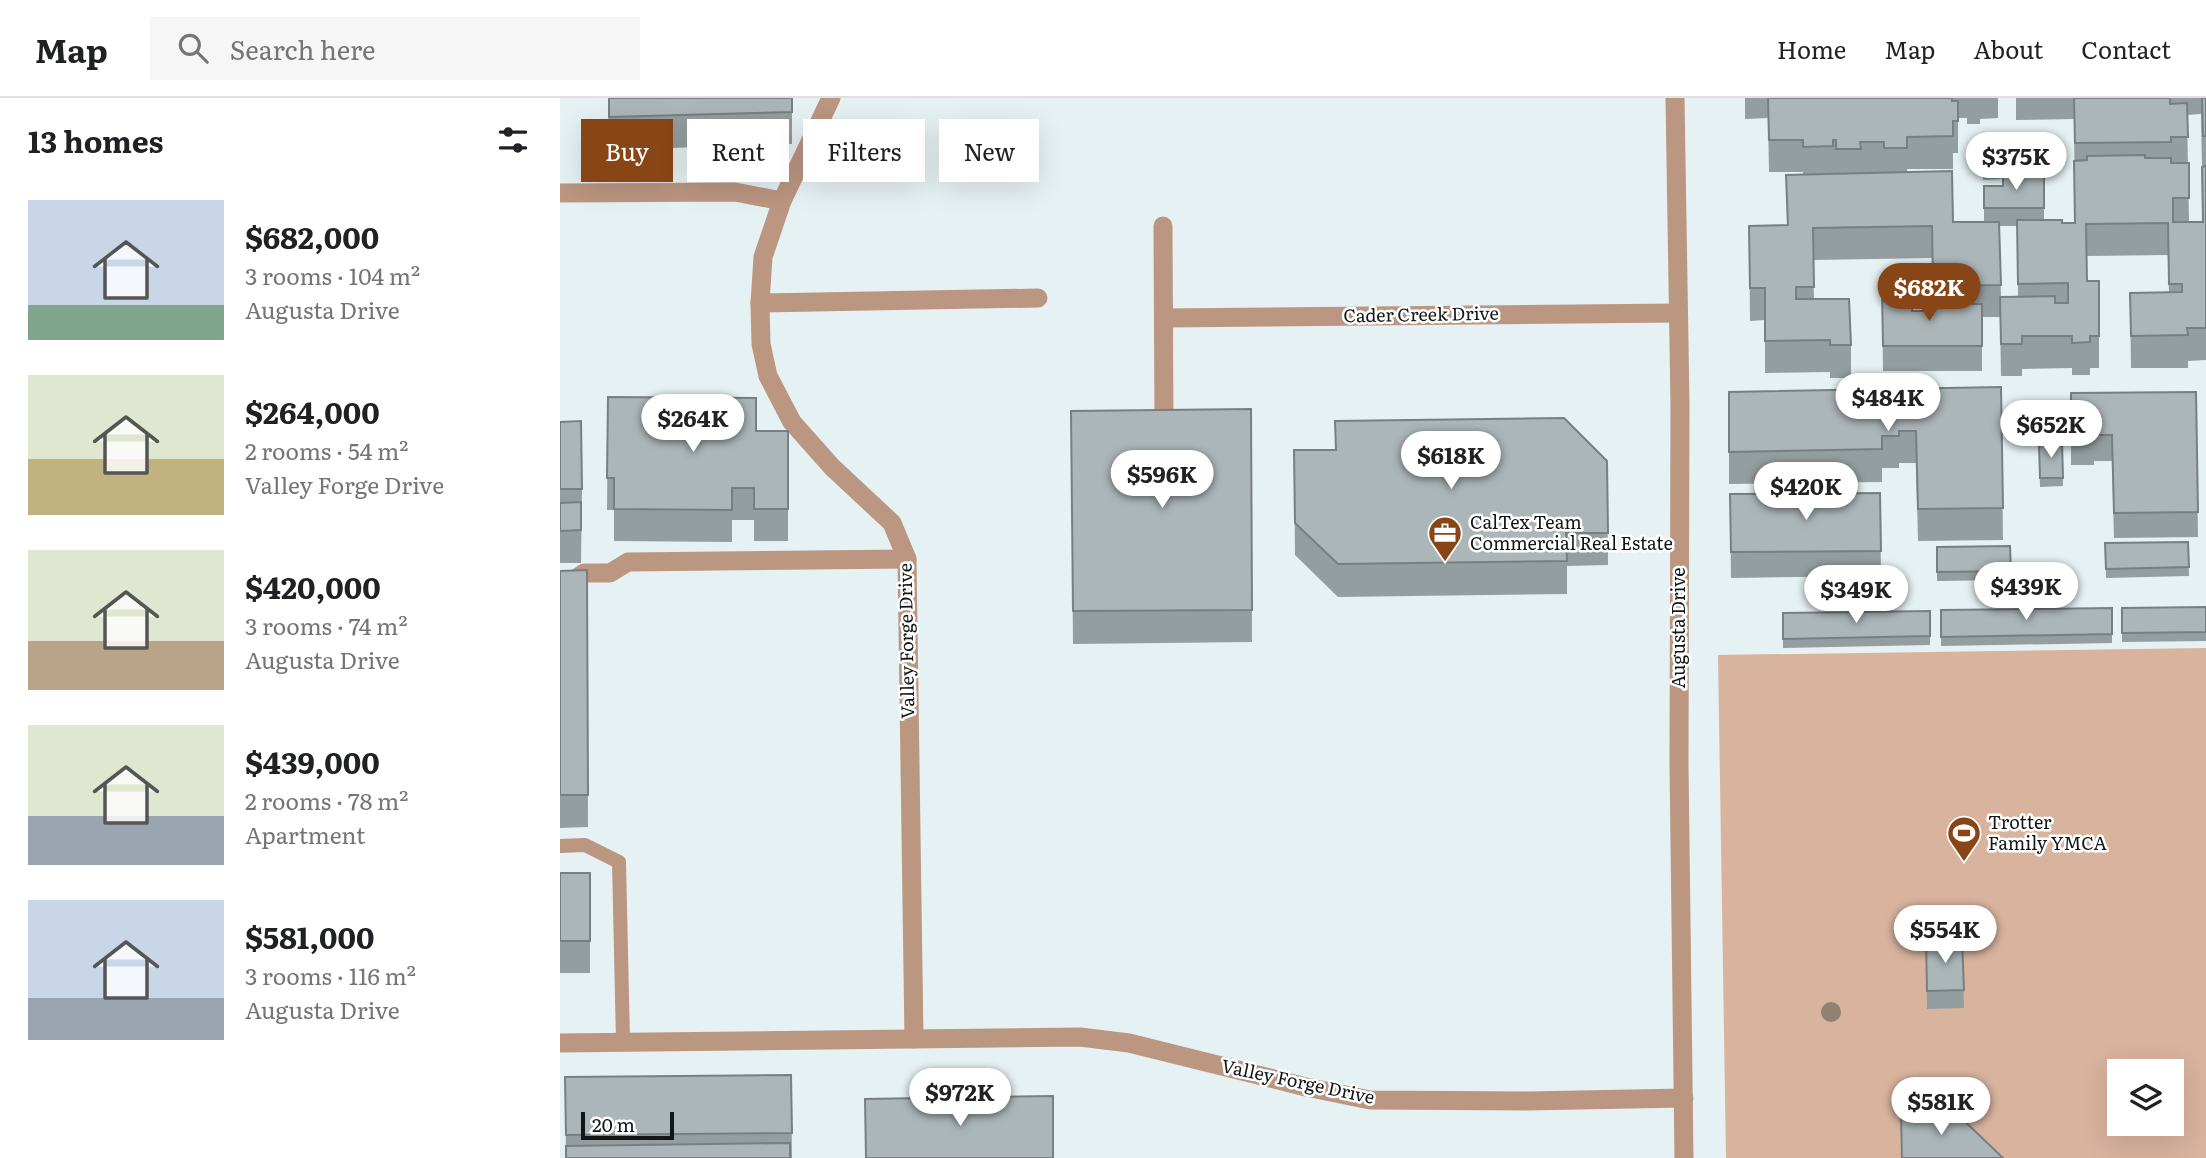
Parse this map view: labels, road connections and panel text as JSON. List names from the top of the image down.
{
  "streets": {
    "street": ["Cader Creek Drive", "Augusta Drive", "Valley Forge Drive"]
  },
  "crossings": [
    ["Cader Creek Drive", "Augusta Drive"],
    ["Augusta Drive", "Valley Forge Drive"]
  ],
  "places": {
    "office": ["CalTex Team Commercial Real Estate"],
    "sports": ["Trotter Family YMCA"]
  },
  "scale_bar": "20 m",
  "page": {
    "header": "Map",
    "search": "Search here",
    "nav": [
      "Home",
      "Map",
      "About",
      "Contact"
    ],
    "heading": "13 homes",
    "chip": [
      "Buy",
      "Rent",
      "Filters",
      "New"
    ],
    "price": [
      "$375K",
      "$682K",
      "$484K",
      "$264K",
      "$652K",
      "$618K",
      "$596K",
      "$420K",
      "$439K",
      "$349K",
      "$554K",
      "$972K",
      "$581K"
    ],
    "list": [
      {
        "name": "$682,000",
        "note": "3 rooms · 104 m² · Augusta Drive"
      },
      {
        "name": "$264,000",
        "note": "2 rooms · 54 m² · Valley Forge Drive"
      },
      {
        "name": "$420,000",
        "note": "3 rooms · 74 m² · Augusta Drive"
      },
      {
        "name": "$439,000",
        "note": "2 rooms · 78 m² · Apartment"
      },
      {
        "name": "$581,000",
        "note": "3 rooms · 116 m² · Augusta Drive"
      }
    ],
    "scale": "20 m"
  }
}
